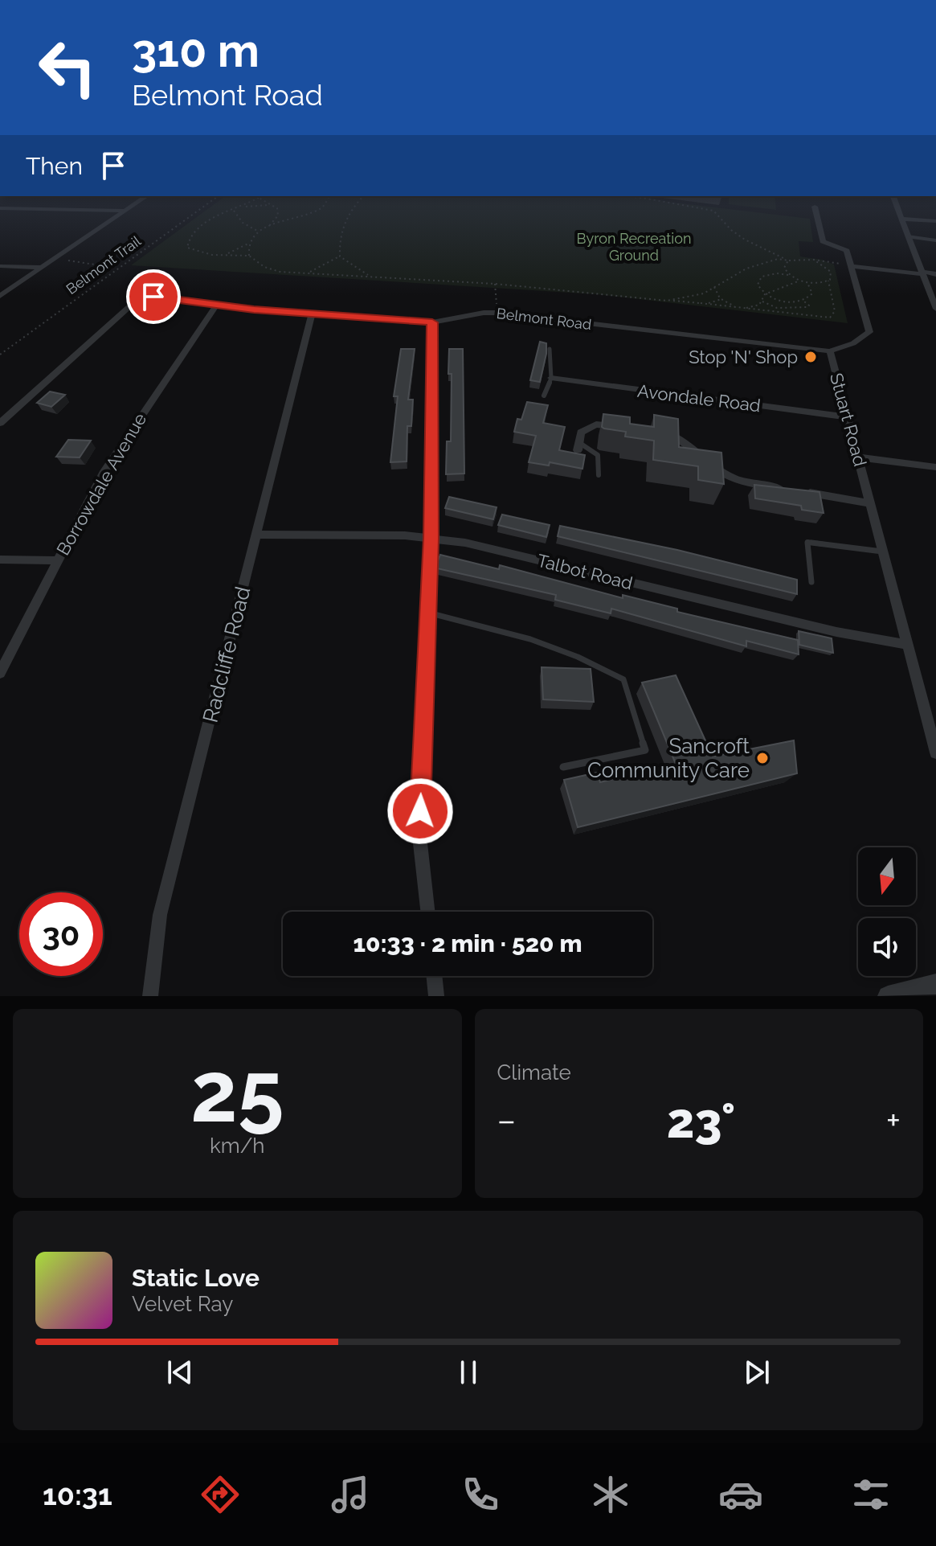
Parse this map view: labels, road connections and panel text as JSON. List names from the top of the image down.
{
  "streets": {
    "street": [
      "Belmont Road",
      "Avondale Road",
      "Stuart Road",
      "Borrowdale Avenue",
      "Talbot Road",
      "Radcliffe Road"
    ],
    "path": ["Belmont Trail"]
  },
  "crossings": [
    ["Belmont Road", "Stuart Road"],
    ["Belmont Road", "Borrowdale Avenue"],
    ["Belmont Road", "Radcliffe Road"],
    ["Avondale Road", "Stuart Road"],
    ["Stuart Road", "Talbot Road"],
    ["Talbot Road", "Radcliffe Road"]
  ],
  "parks": ["Byron Recreation Ground"],
  "places": ["Stop 'N' Shop", "Sancroft Community Care"],
  "north": "bottom",
  "page": {
    "turn": ["310 m", "Belmont Road"],
    "then": "Then",
    "limit": "30",
    "trip": "10:33 · 2 min · 520 m",
    "tile": [
      ["25", "km/h"],
      "Climate"
    ],
    "heat": ["−", "23°", "+"],
    "song": ["Static Love", "Velvet Ray"],
    "tabs": "10:31"
  }
}
